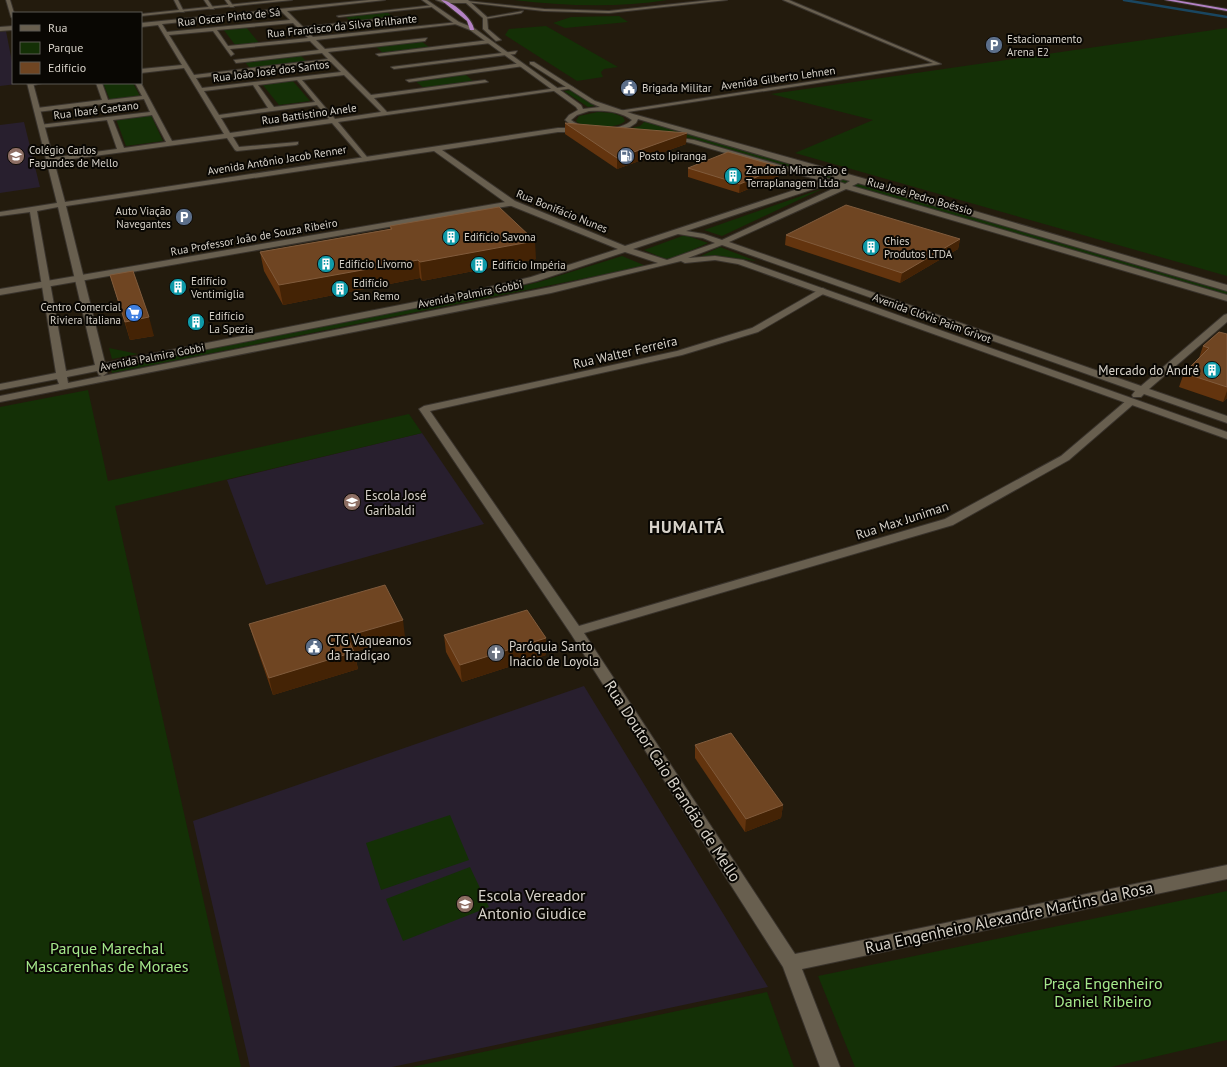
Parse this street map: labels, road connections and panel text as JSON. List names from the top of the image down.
{
  "streets": {
    "street": [
      "Rua Oscar Pinto de Sá",
      "Rua Francisco da Silva Brilhante",
      "Rua João José dos Santos",
      "Avenida Gilberto Lehnen",
      "Rua Ibaré Caetano",
      "Rua Battistino Anele",
      "Avenida Antônio Jacob Renner",
      "Rua José Pedro Boéssio",
      "Rua Bonifácio Nunes",
      "Rua Professor João de Souza Ribeiro",
      "Avenida Palmira Gobbi",
      "Avenida Clóvis Paim Grivot",
      "Rua Walter Ferreira",
      "Rua Max Juniman",
      "Rua Doutor Caio Brandão de Mello",
      "Rua Engenheiro Alexandre Martins da Rosa"
    ]
  },
  "crossings": [
    ["Avenida Gilberto Lehnen", "Rua José Pedro Boéssio"],
    ["Avenida Antônio Jacob Renner", "Rua Bonifácio Nunes"],
    ["Rua José Pedro Boéssio", "Avenida Palmira Gobbi"],
    ["Rua Bonifácio Nunes", "Rua Professor João de Souza Ribeiro"],
    ["Rua Bonifácio Nunes", "Avenida Palmira Gobbi"],
    ["Rua Bonifácio Nunes", "Avenida Clóvis Paim Grivot"],
    ["Avenida Palmira Gobbi", "Avenida Clóvis Paim Grivot"],
    ["Avenida Clóvis Paim Grivot", "Rua Walter Ferreira"],
    ["Avenida Clóvis Paim Grivot", "Rua Max Juniman"],
    ["Rua Walter Ferreira", "Rua Doutor Caio Brandão de Mello"],
    ["Rua Max Juniman", "Rua Doutor Caio Brandão de Mello"],
    ["Rua Doutor Caio Brandão de Mello", "Rua Engenheiro Alexandre Martins da Rosa"]
  ],
  "districts": ["HUMAITÁ"],
  "parks": ["Parque Marechal Mascarenhas de Moraes", "Praça Engenheiro Daniel Ribeiro"],
  "places": {
    "parking": ["Estacionamento Arena E2", "Auto Viação Navegantes"],
    "public building": ["Brigada Militar", "CTG Vaqueanos da Tradiçao"],
    "school or university": ["Colégio Carlos Fagundes de Mello", "Escola José Garibaldi", "Escola Vereador Antonio Giudice"],
    "fuel station": ["Posto Ipiranga"],
    "building": [
      "Zandoná Mineração e Terraplanagem Ltda",
      "Edifício Savona",
      "Chies Produtos LTDA",
      "Edifício Livorno",
      "Edifício Impéria",
      "Edifício Ventimiglia",
      "Edifício San Remo",
      "Edifício La Spezia",
      "Mercado do André"
    ],
    "supermarket": ["Centro Comercial Riviera Italiana"],
    "church": ["Paróquia Santo Inácio de Loyola"]
  },
  "legend": ["Rua", "Parque", "Edifício"]
}
